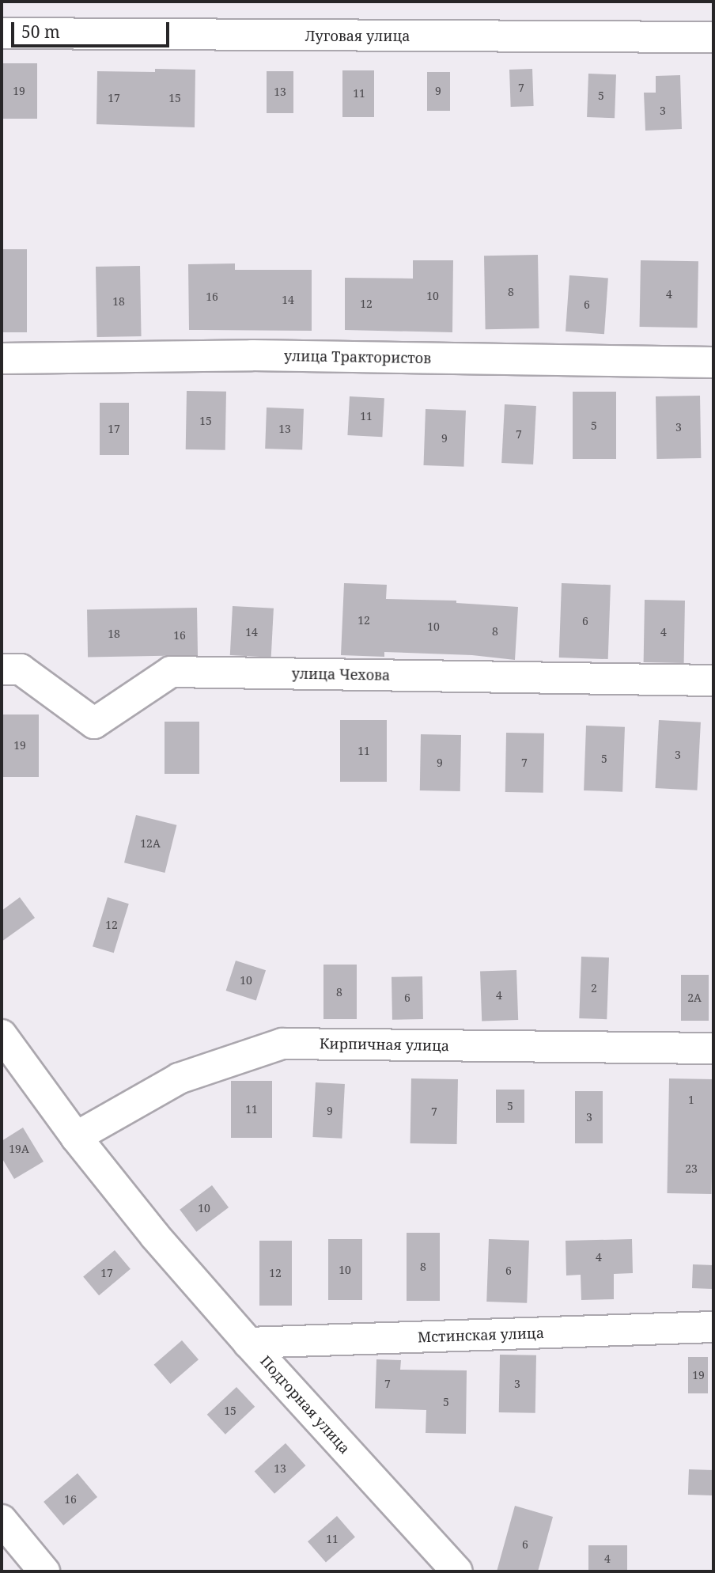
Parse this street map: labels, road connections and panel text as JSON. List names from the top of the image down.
{
  "streets": {
    "street": [
      "Луговая улица",
      "улица Трактористов",
      "улица Чехова",
      "Кирпичная улица",
      "Мстинская улица",
      "Подгорная улица"
    ]
  },
  "crossings": [
    ["Кирпичная улица", "Подгорная улица"],
    ["Мстинская улица", "Подгорная улица"]
  ],
  "house_numbers": [
    "7",
    "19",
    "9",
    "13",
    "11",
    "5",
    "17",
    "15",
    "3",
    "8",
    "4",
    "10",
    "16",
    "14",
    "18",
    "12",
    "6",
    "11",
    "15",
    "5",
    "3",
    "17",
    "13",
    "7",
    "9",
    "12",
    "6",
    "10",
    "8",
    "14",
    "4",
    "18",
    "16",
    "19",
    "11",
    "3",
    "5",
    "9",
    "7",
    "12А",
    "12",
    "10",
    "2",
    "8",
    "4",
    "6",
    "2А",
    "1",
    "5",
    "11",
    "9",
    "7",
    "3",
    "19А",
    "23",
    "10",
    "4",
    "8",
    "10",
    "6",
    "17",
    "12",
    "19",
    "7",
    "3",
    "5",
    "15",
    "13",
    "16",
    "11",
    "6",
    "4"
  ],
  "scale_bar": "50 m"
}
